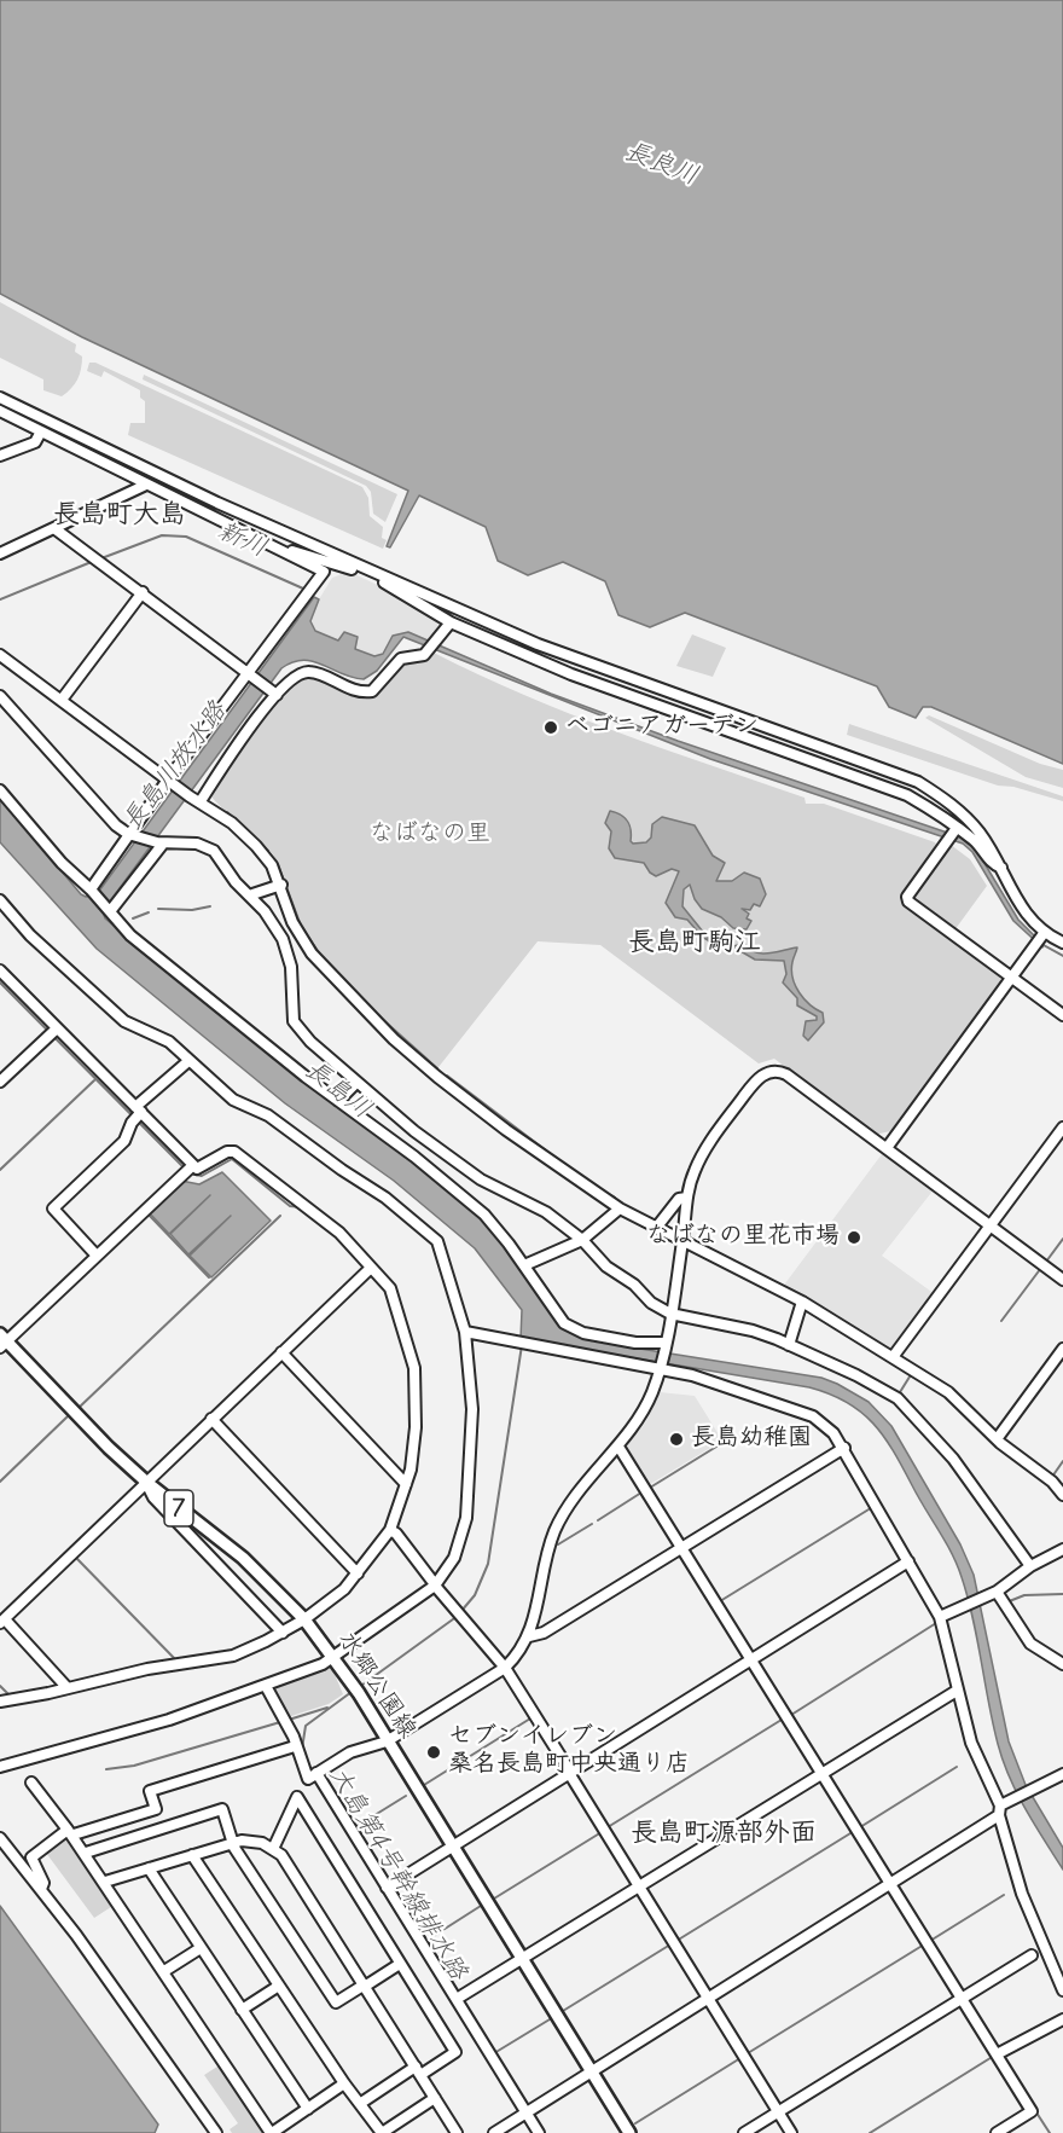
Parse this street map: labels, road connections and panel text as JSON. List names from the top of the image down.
{
  "streets": {
    "main road": ["7", "水郷公園線"]
  },
  "districts": ["長島町大島", "長島町駒江", "長島町源部外面"],
  "water": [
    "長良川",
    "新川",
    "長島川放水路",
    "長島川",
    "大島第4号幹線排水路"
  ],
  "parks": ["なばなの里"],
  "places": [
    "ベゴニアガーデン",
    "なばなの里花市場",
    "長島幼稚園",
    "セブンイレブン 桑名長島町中央通り店"
  ]
}
